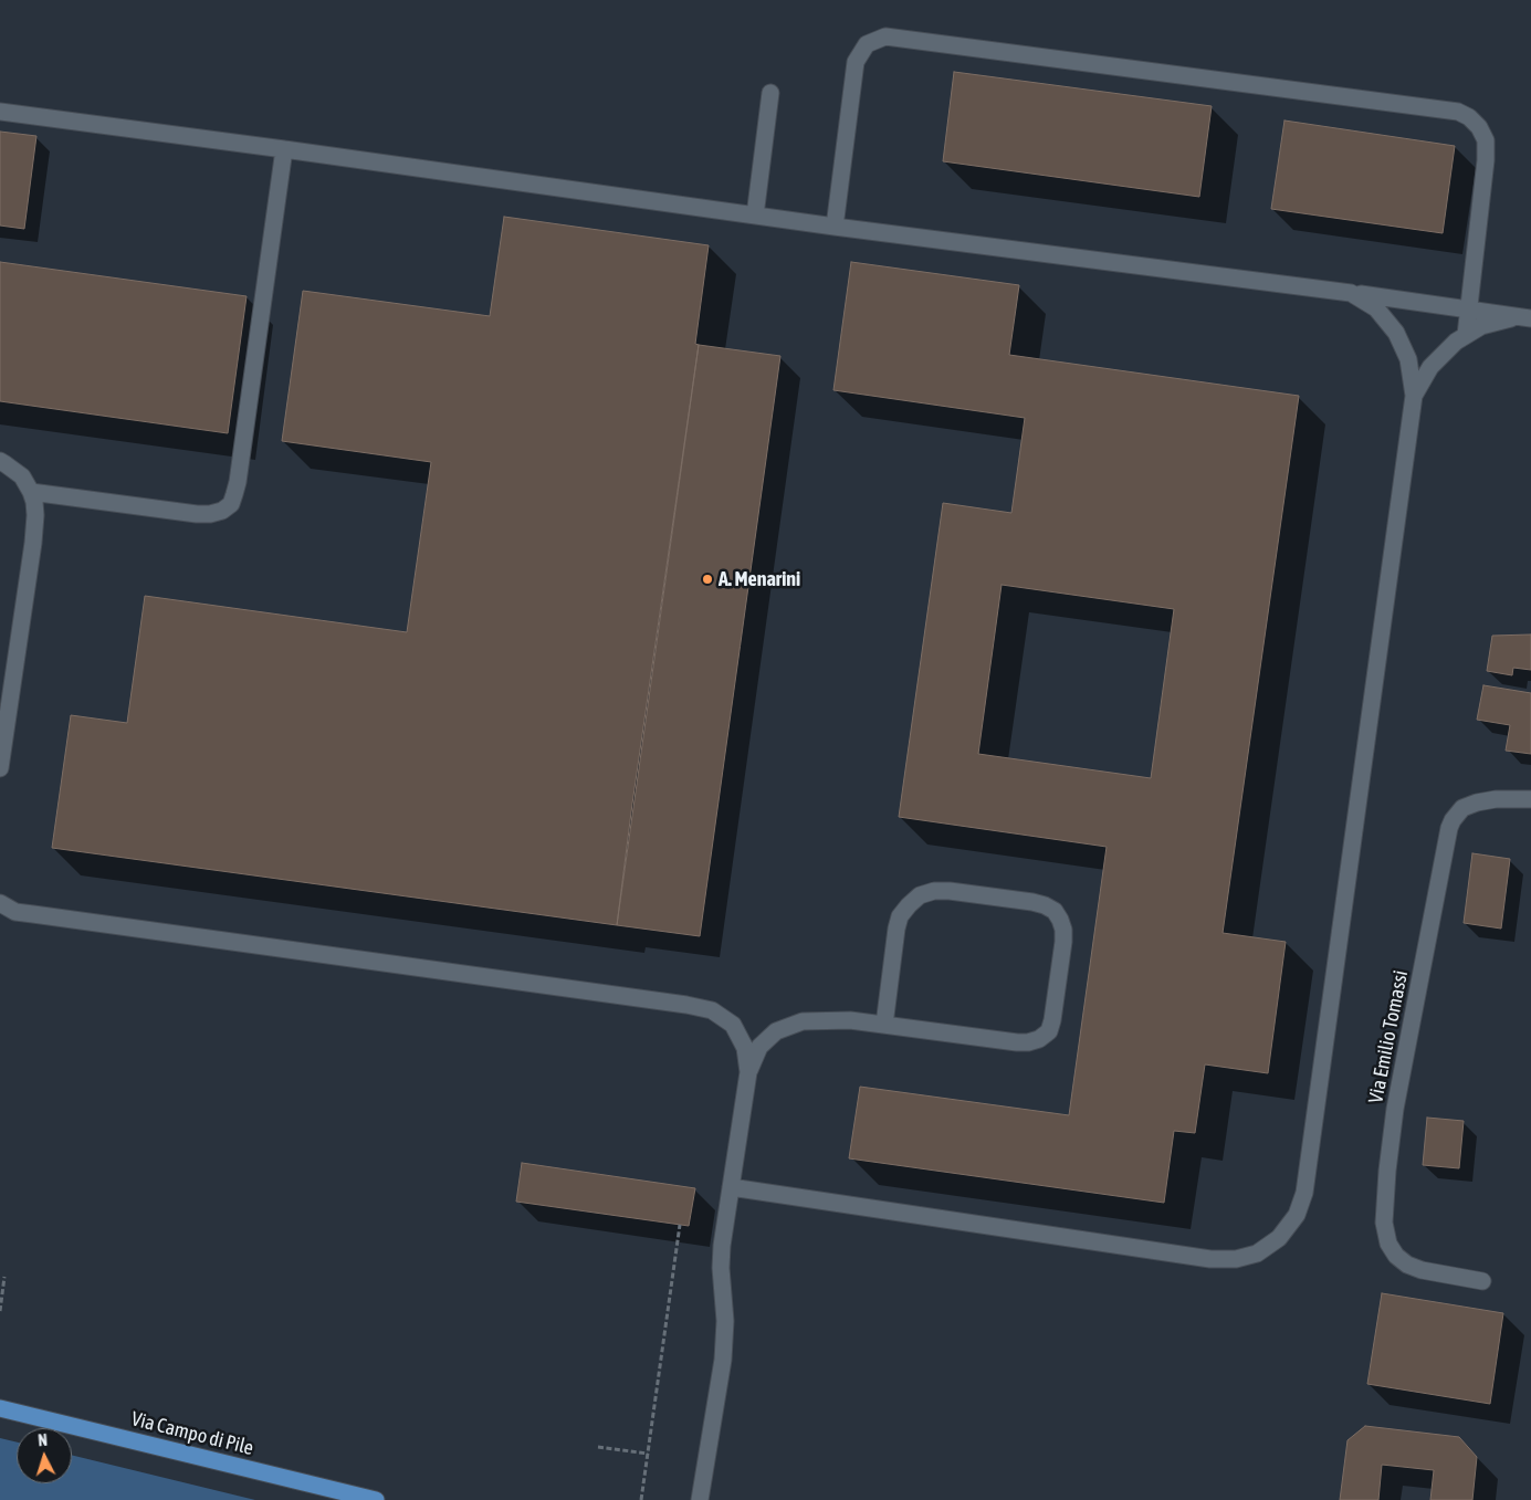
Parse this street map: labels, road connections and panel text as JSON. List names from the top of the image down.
{
  "streets": {
    "main road": ["Via Campo di Pile"],
    "street": ["Via Emilio Tomassi"]
  },
  "places": ["A. Menarini"],
  "north": "top"
}
